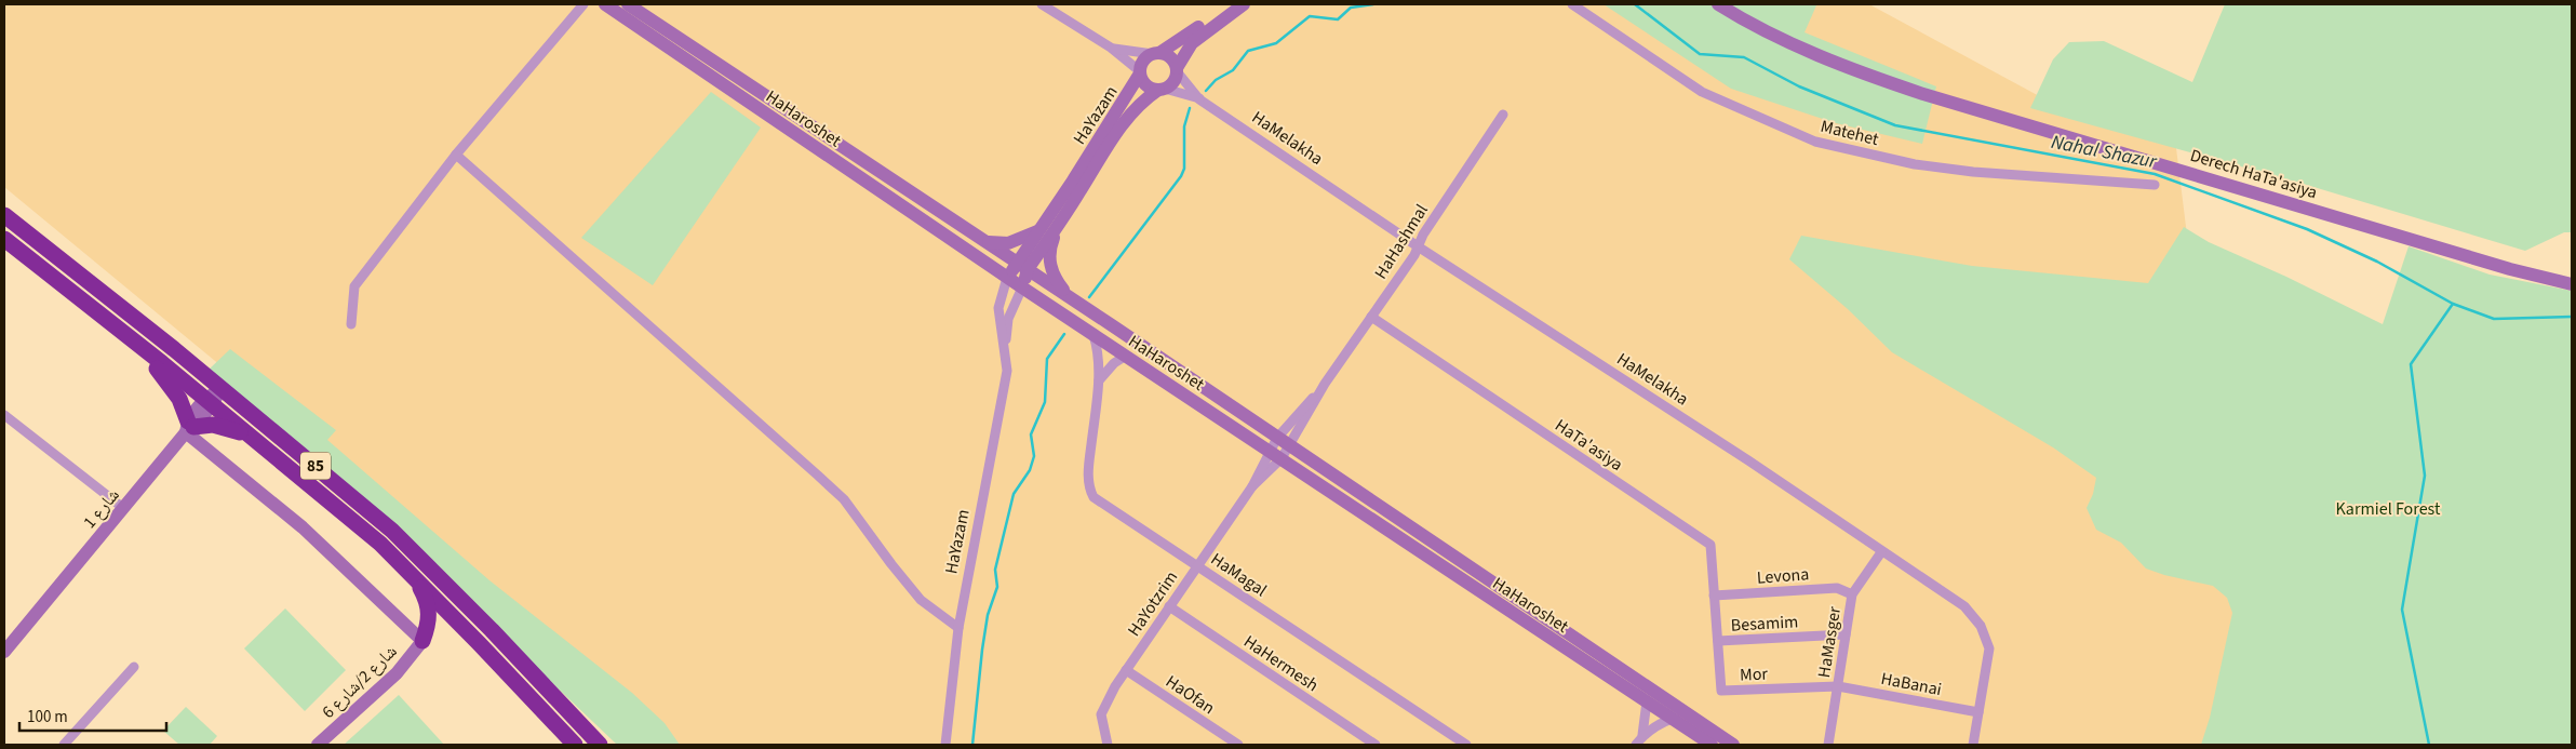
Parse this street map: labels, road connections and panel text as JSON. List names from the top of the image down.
{
  "streets": {
    "highway": ["85"],
    "street": [
      "HaYazam",
      "HaHaroshet",
      "Matehet",
      "HaMelakha",
      "Derech HaTa'asiya",
      "HaHashmal",
      "HaTa'asiya",
      "شارع 1",
      "HaMagal",
      "Levona",
      "HaYotzrim",
      "Besamim",
      "HaMasger",
      "HaHermesh",
      "Mor",
      "شارع 2/شارع 6",
      "HaBanai",
      "HaOfan"
    ]
  },
  "crossings": [
    ["HaYazam", "HaHaroshet"],
    ["HaYazam", "HaMelakha"],
    ["HaHaroshet", "HaHashmal"],
    ["HaHaroshet", "HaMagal"],
    ["HaHaroshet", "HaYotzrim"],
    ["HaMelakha", "HaHashmal"],
    ["HaMelakha", "HaMasger"],
    ["HaMelakha", "HaBanai"],
    ["HaHashmal", "HaTa'asiya"],
    ["HaHashmal", "HaYotzrim"],
    ["HaTa'asiya", "Levona"],
    ["HaTa'asiya", "Besamim"],
    ["HaTa'asiya", "Mor"],
    ["85", "شارع 1"],
    ["HaMagal", "HaYotzrim"],
    ["Levona", "HaMasger"],
    ["HaYotzrim", "HaHermesh"],
    ["HaYotzrim", "HaOfan"],
    ["Besamim", "HaMasger"],
    ["Besamim", "Mor"],
    ["HaMasger", "Mor"],
    ["HaMasger", "HaBanai"],
    ["Mor", "HaBanai"]
  ],
  "water": ["Nahal Shazur"],
  "parks": ["Karmiel Forest"],
  "scale_bar": "100 m"
}
